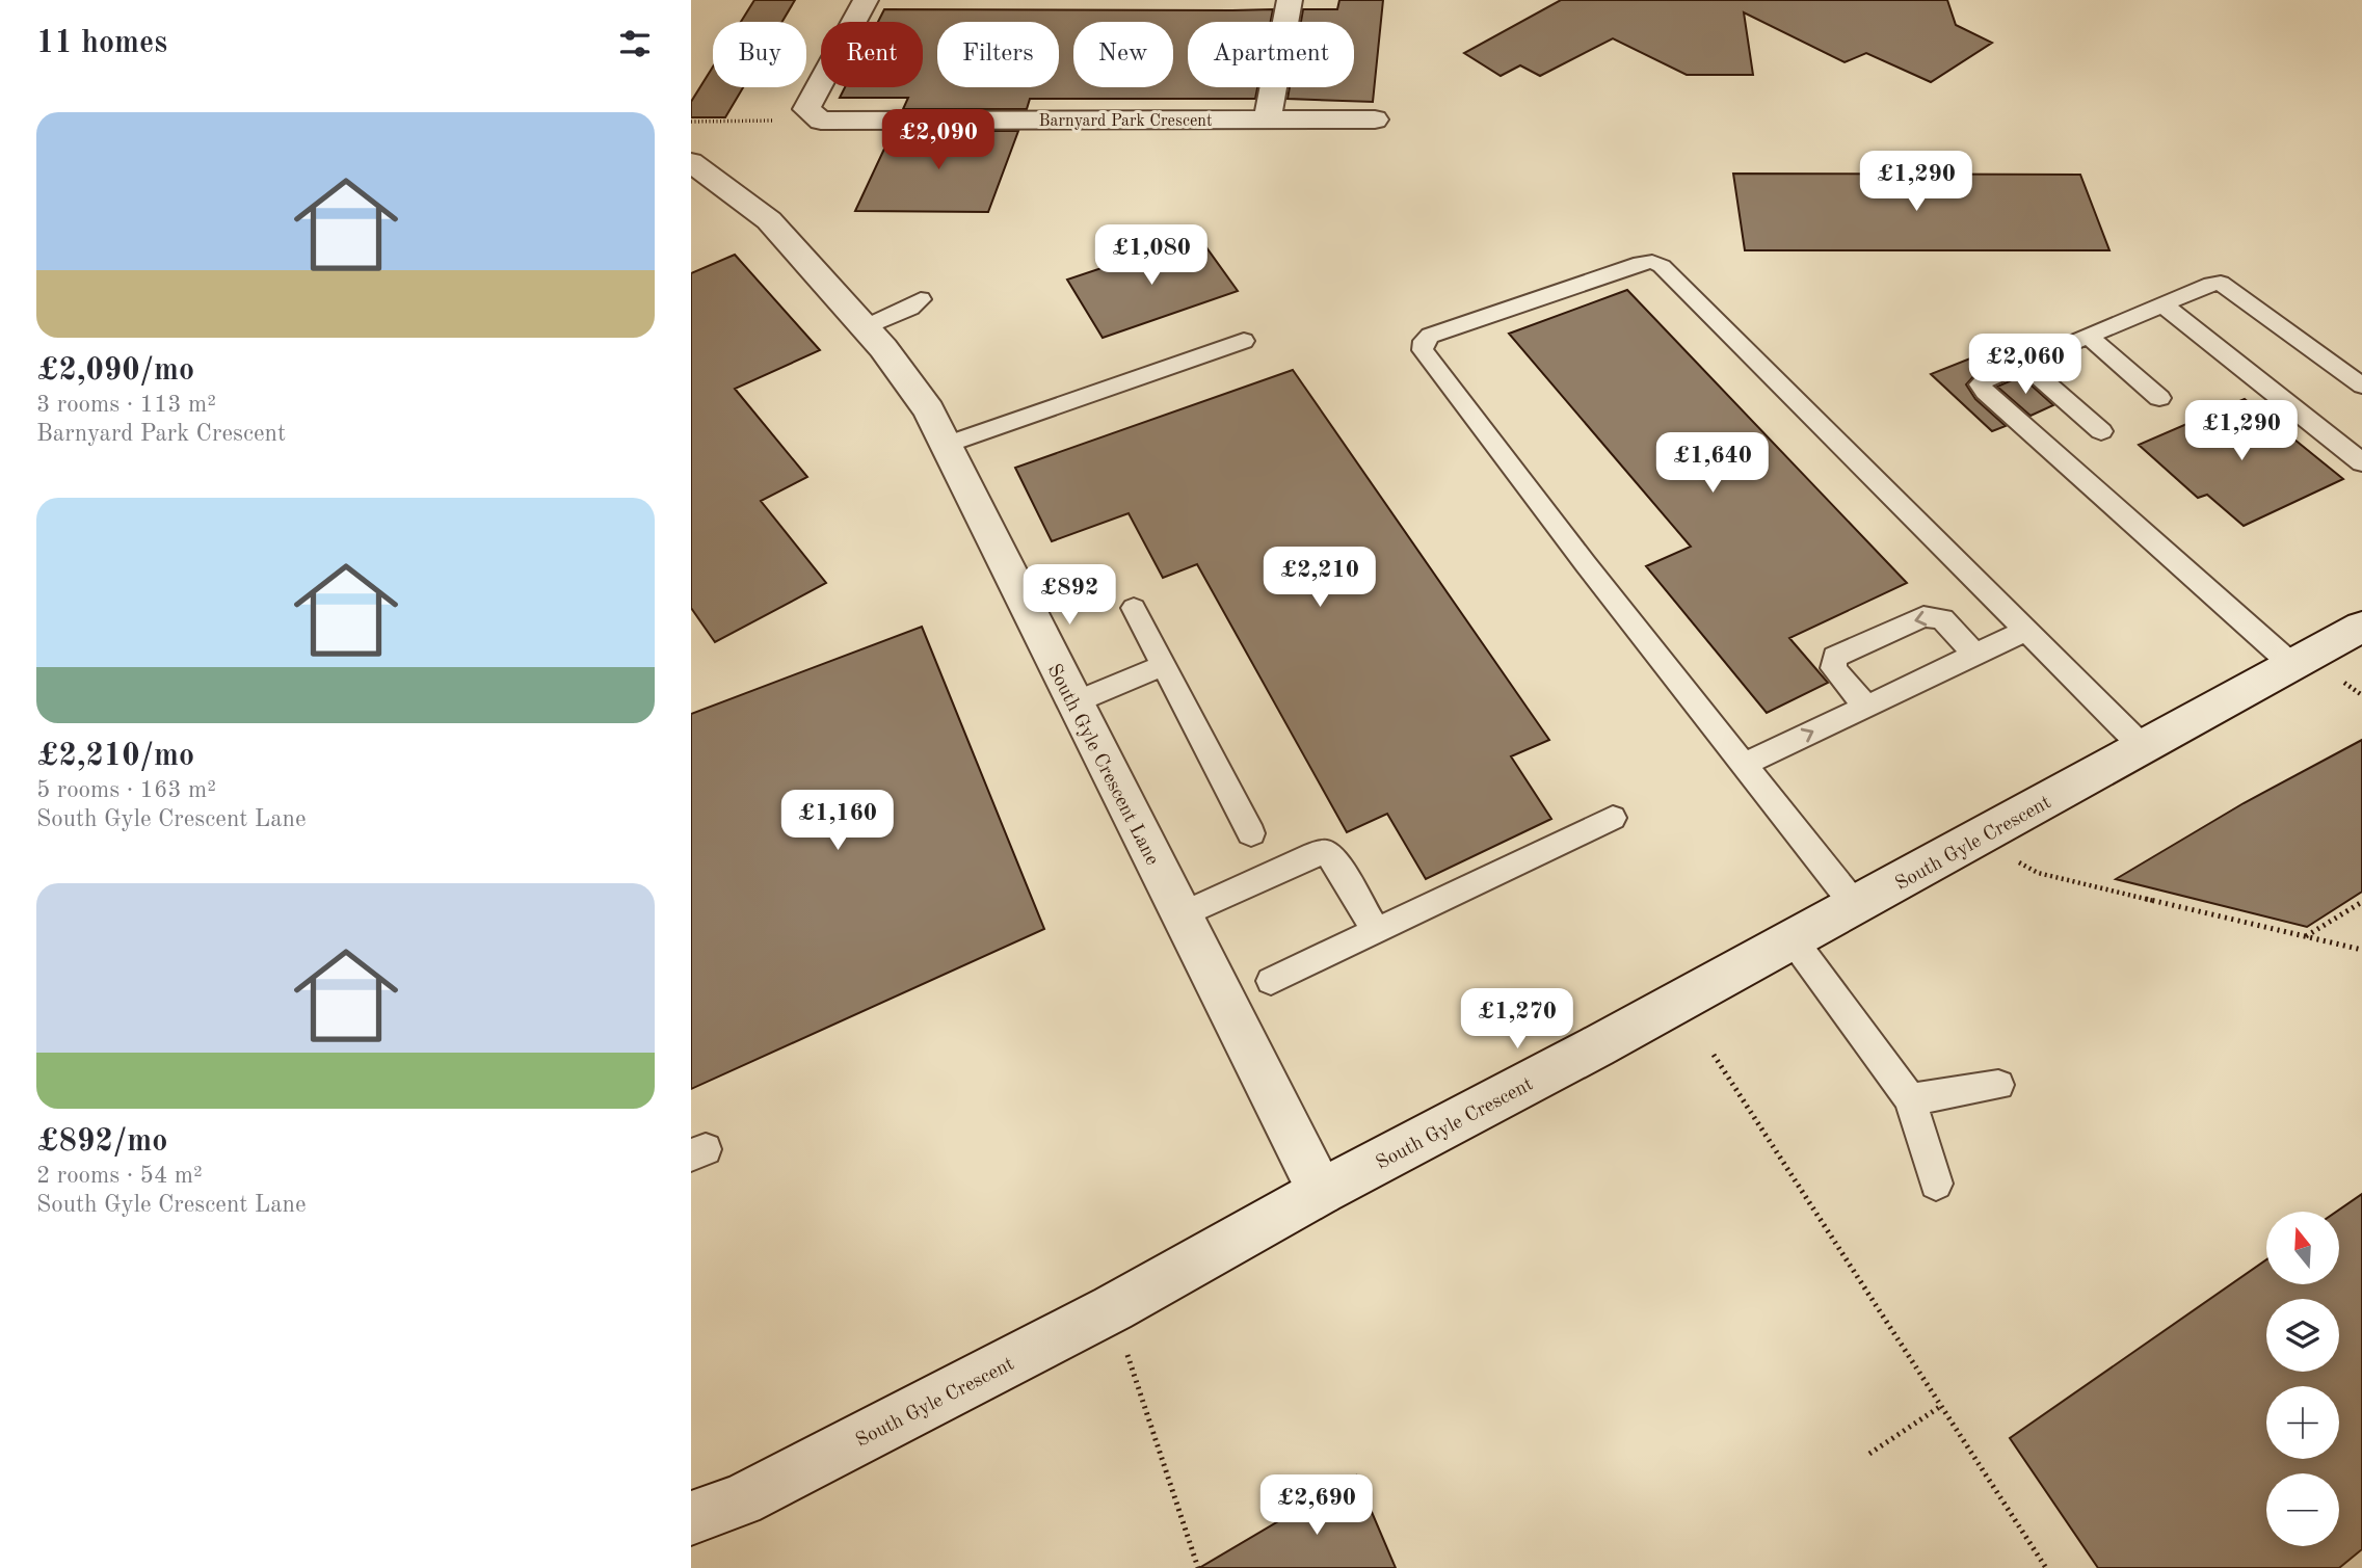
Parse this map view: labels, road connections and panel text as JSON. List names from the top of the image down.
{
  "streets": {
    "street": ["Barnyard Park Crescent", "South Gyle Crescent Lane", "South Gyle Crescent"]
  },
  "crossings": [
    ["South Gyle Crescent Lane", "South Gyle Crescent"]
  ],
  "north": "top",
  "page": {
    "heading": "11 homes",
    "chip": [
      "Buy",
      "Rent",
      "Filters",
      "New",
      "Apartment"
    ],
    "list": [
      {
        "name": "£2,090/mo",
        "note": "3 rooms · 113 m² · Barnyard Park Crescent"
      },
      {
        "name": "£2,210/mo",
        "note": "5 rooms · 163 m² · South Gyle Crescent Lane"
      },
      {
        "name": "£892/mo",
        "note": "2 rooms · 54 m² · South Gyle Crescent Lane"
      }
    ],
    "price": [
      "£2,090",
      "£1,290",
      "£1,080",
      "£2,060",
      "£1,290",
      "£1,640",
      "£2,210",
      "£892",
      "£1,160",
      "£1,270",
      "£2,690"
    ],
    "map_buttons": ["+", "−"]
  }
}
